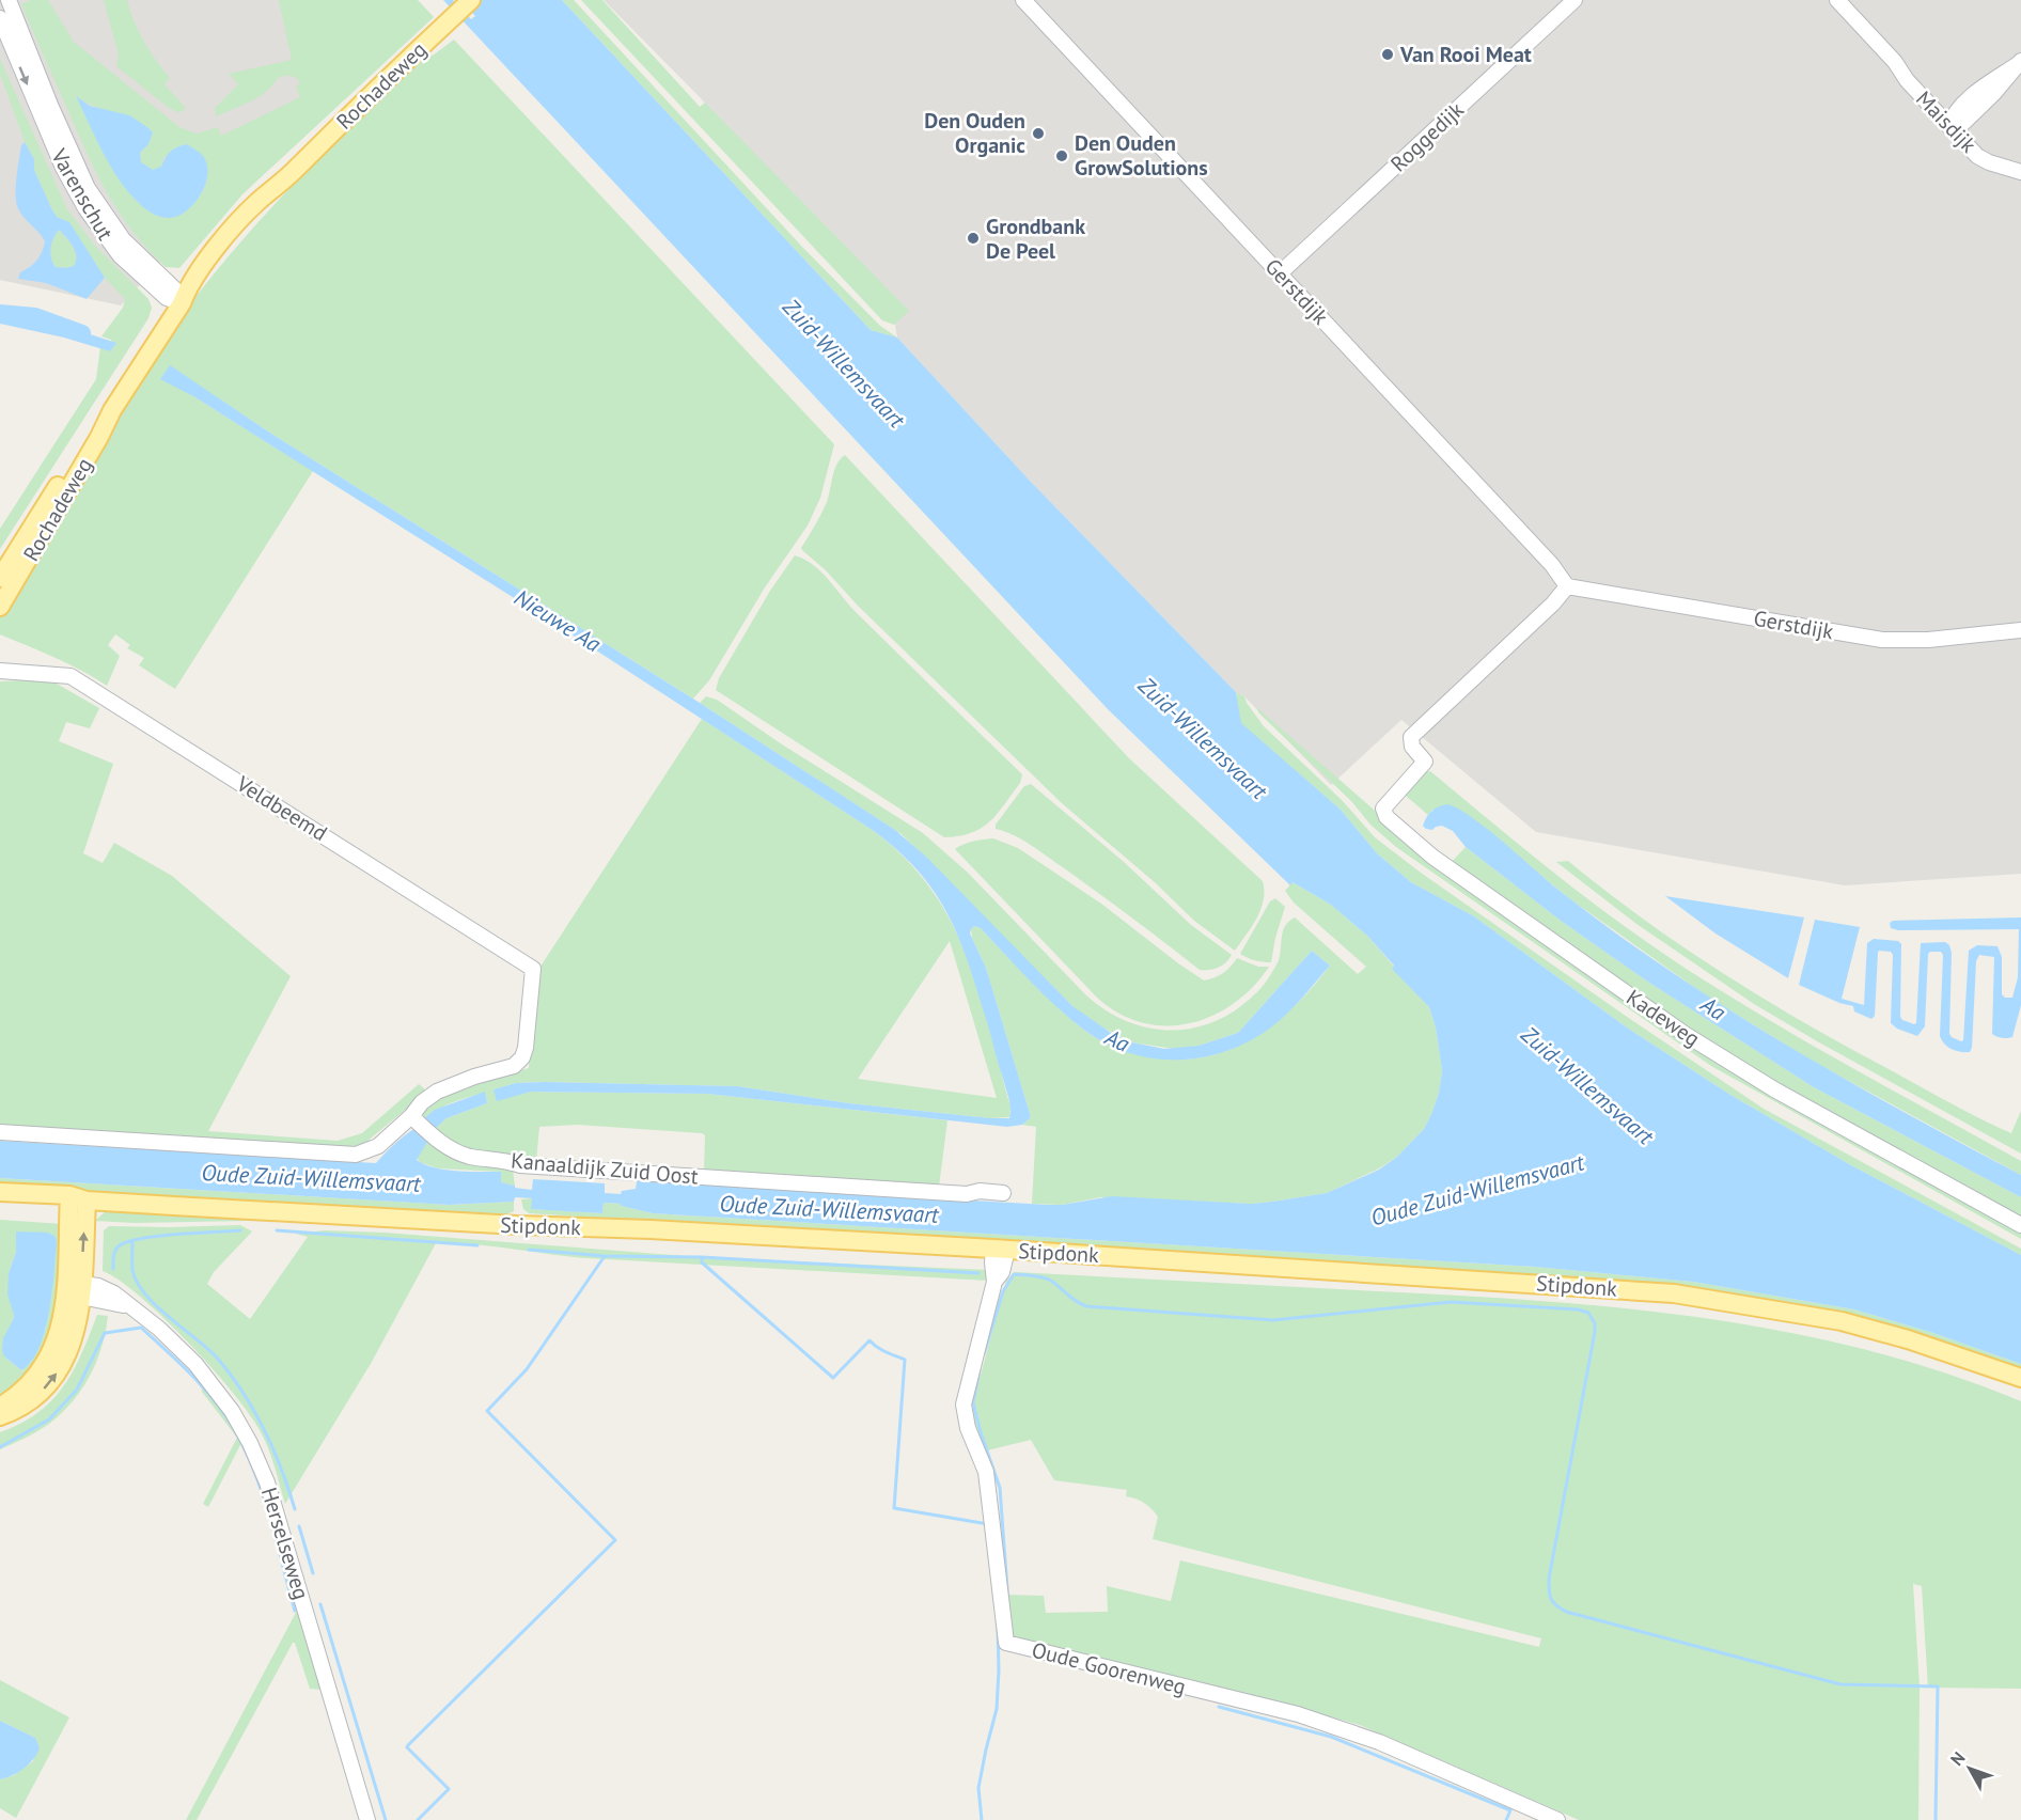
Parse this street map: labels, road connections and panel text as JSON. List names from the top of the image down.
{
  "streets": {
    "main road": ["Rochadeweg", "Stipdonk"],
    "street": [
      "Maisdijk",
      "Roggedijk",
      "Varenschut",
      "Gerstdijk",
      "Veldbeemd",
      "Kadeweg",
      "Kanaaldijk Zuid Oost",
      "Herselseweg",
      "Oude Goorenweg"
    ]
  },
  "crossings": [
    ["Rochadeweg", "Varenschut"],
    ["Roggedijk", "Gerstdijk"],
    ["Gerstdijk", "Kadeweg"],
    ["Veldbeemd", "Kanaaldijk Zuid Oost"],
    ["Stipdonk", "Oude Goorenweg"]
  ],
  "water": [
    "Zuid-Willemsvaart",
    "Nieuwe Aa",
    "Aa",
    "Oude Zuid-Willemsvaart"
  ],
  "places": [
    "Van Rooi Meat",
    "Den Ouden Organic",
    "Den Ouden GrowSolutions",
    "Grondbank De Peel"
  ],
  "north": "top left"
}
